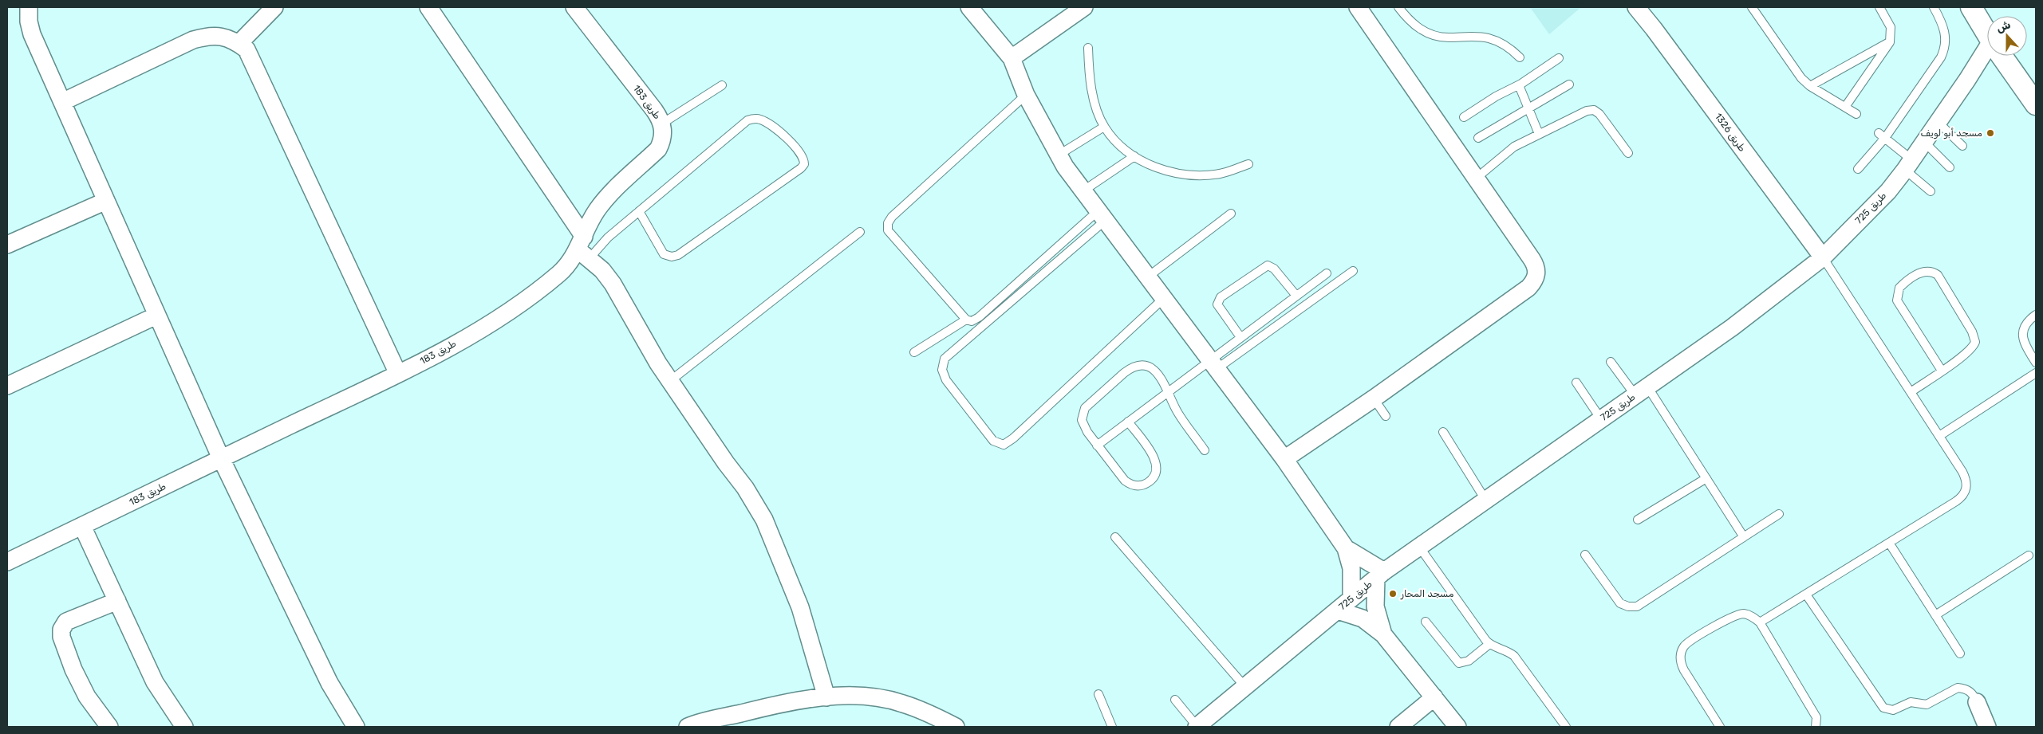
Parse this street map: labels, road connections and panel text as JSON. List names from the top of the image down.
{
  "streets": {
    "street": ["طريق 183", "طريق 1326", "طريق 725"]
  },
  "crossings": [
    ["طريق 1326", "طريق 725"]
  ],
  "places": ["مسجد أبو لويف", "مسجد المحار"],
  "north": "top"
}
